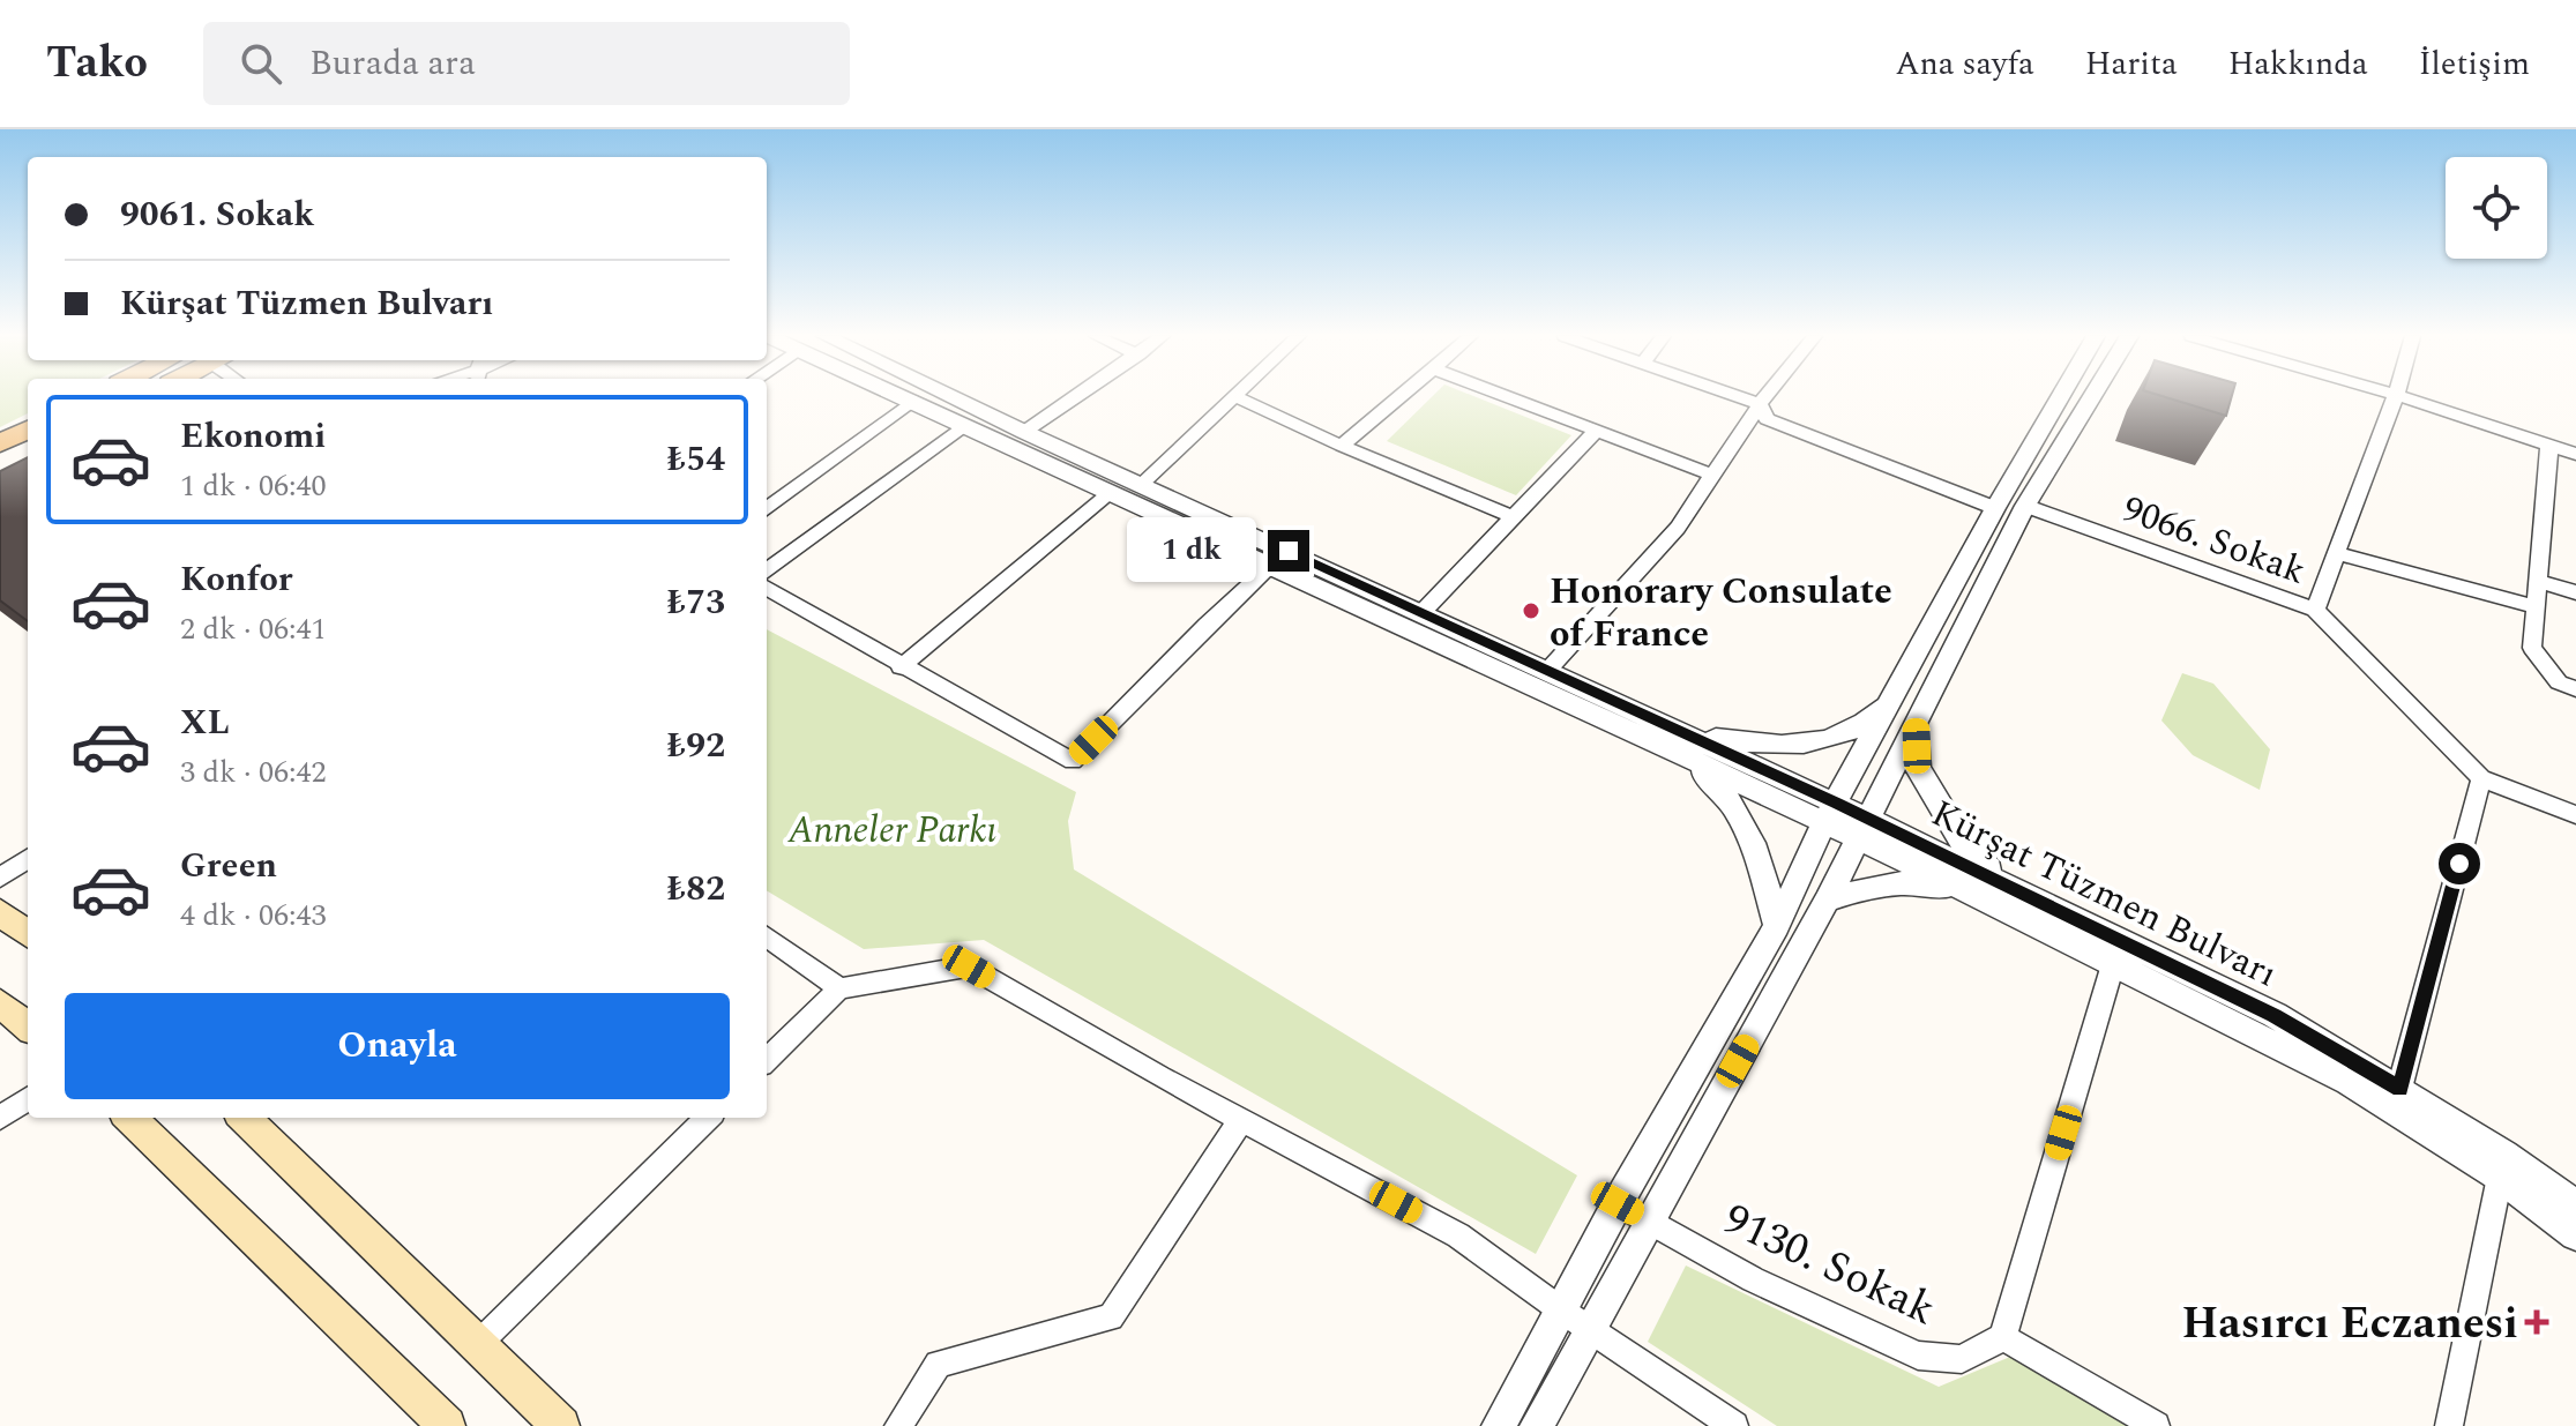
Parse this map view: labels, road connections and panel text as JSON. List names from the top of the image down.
{
  "streets": {
    "street": ["9066. Sokak", "Kürşat Tüzmen Bulvarı", "9130. Sokak"]
  },
  "parks": ["Anneler Parkı"],
  "places": {
    "other": ["Honorary Consulate of France"],
    "health": ["Hasırcı Eczanesi"]
  },
  "page": {
    "header": "Tako",
    "search": "Burada ara",
    "nav": [
      "Ana sayfa",
      "Harita",
      "Hakkında",
      "İletişim"
    ],
    "banner": ["9061. Sokak", "Kürşat Tüzmen Bulvarı"],
    "list": [
      {
        "name": "Ekonomi",
        "note": "1 dk · 06:40",
        "value": "₺54"
      },
      {
        "name": "Konfor",
        "note": "2 dk · 06:41",
        "value": "₺73"
      },
      {
        "name": "XL",
        "note": "3 dk · 06:42",
        "value": "₺92"
      },
      {
        "name": "Green",
        "note": "4 dk · 06:43",
        "value": "₺82"
      }
    ],
    "bubble": "1 dk",
    "buttons": "Onayla"
  }
}
